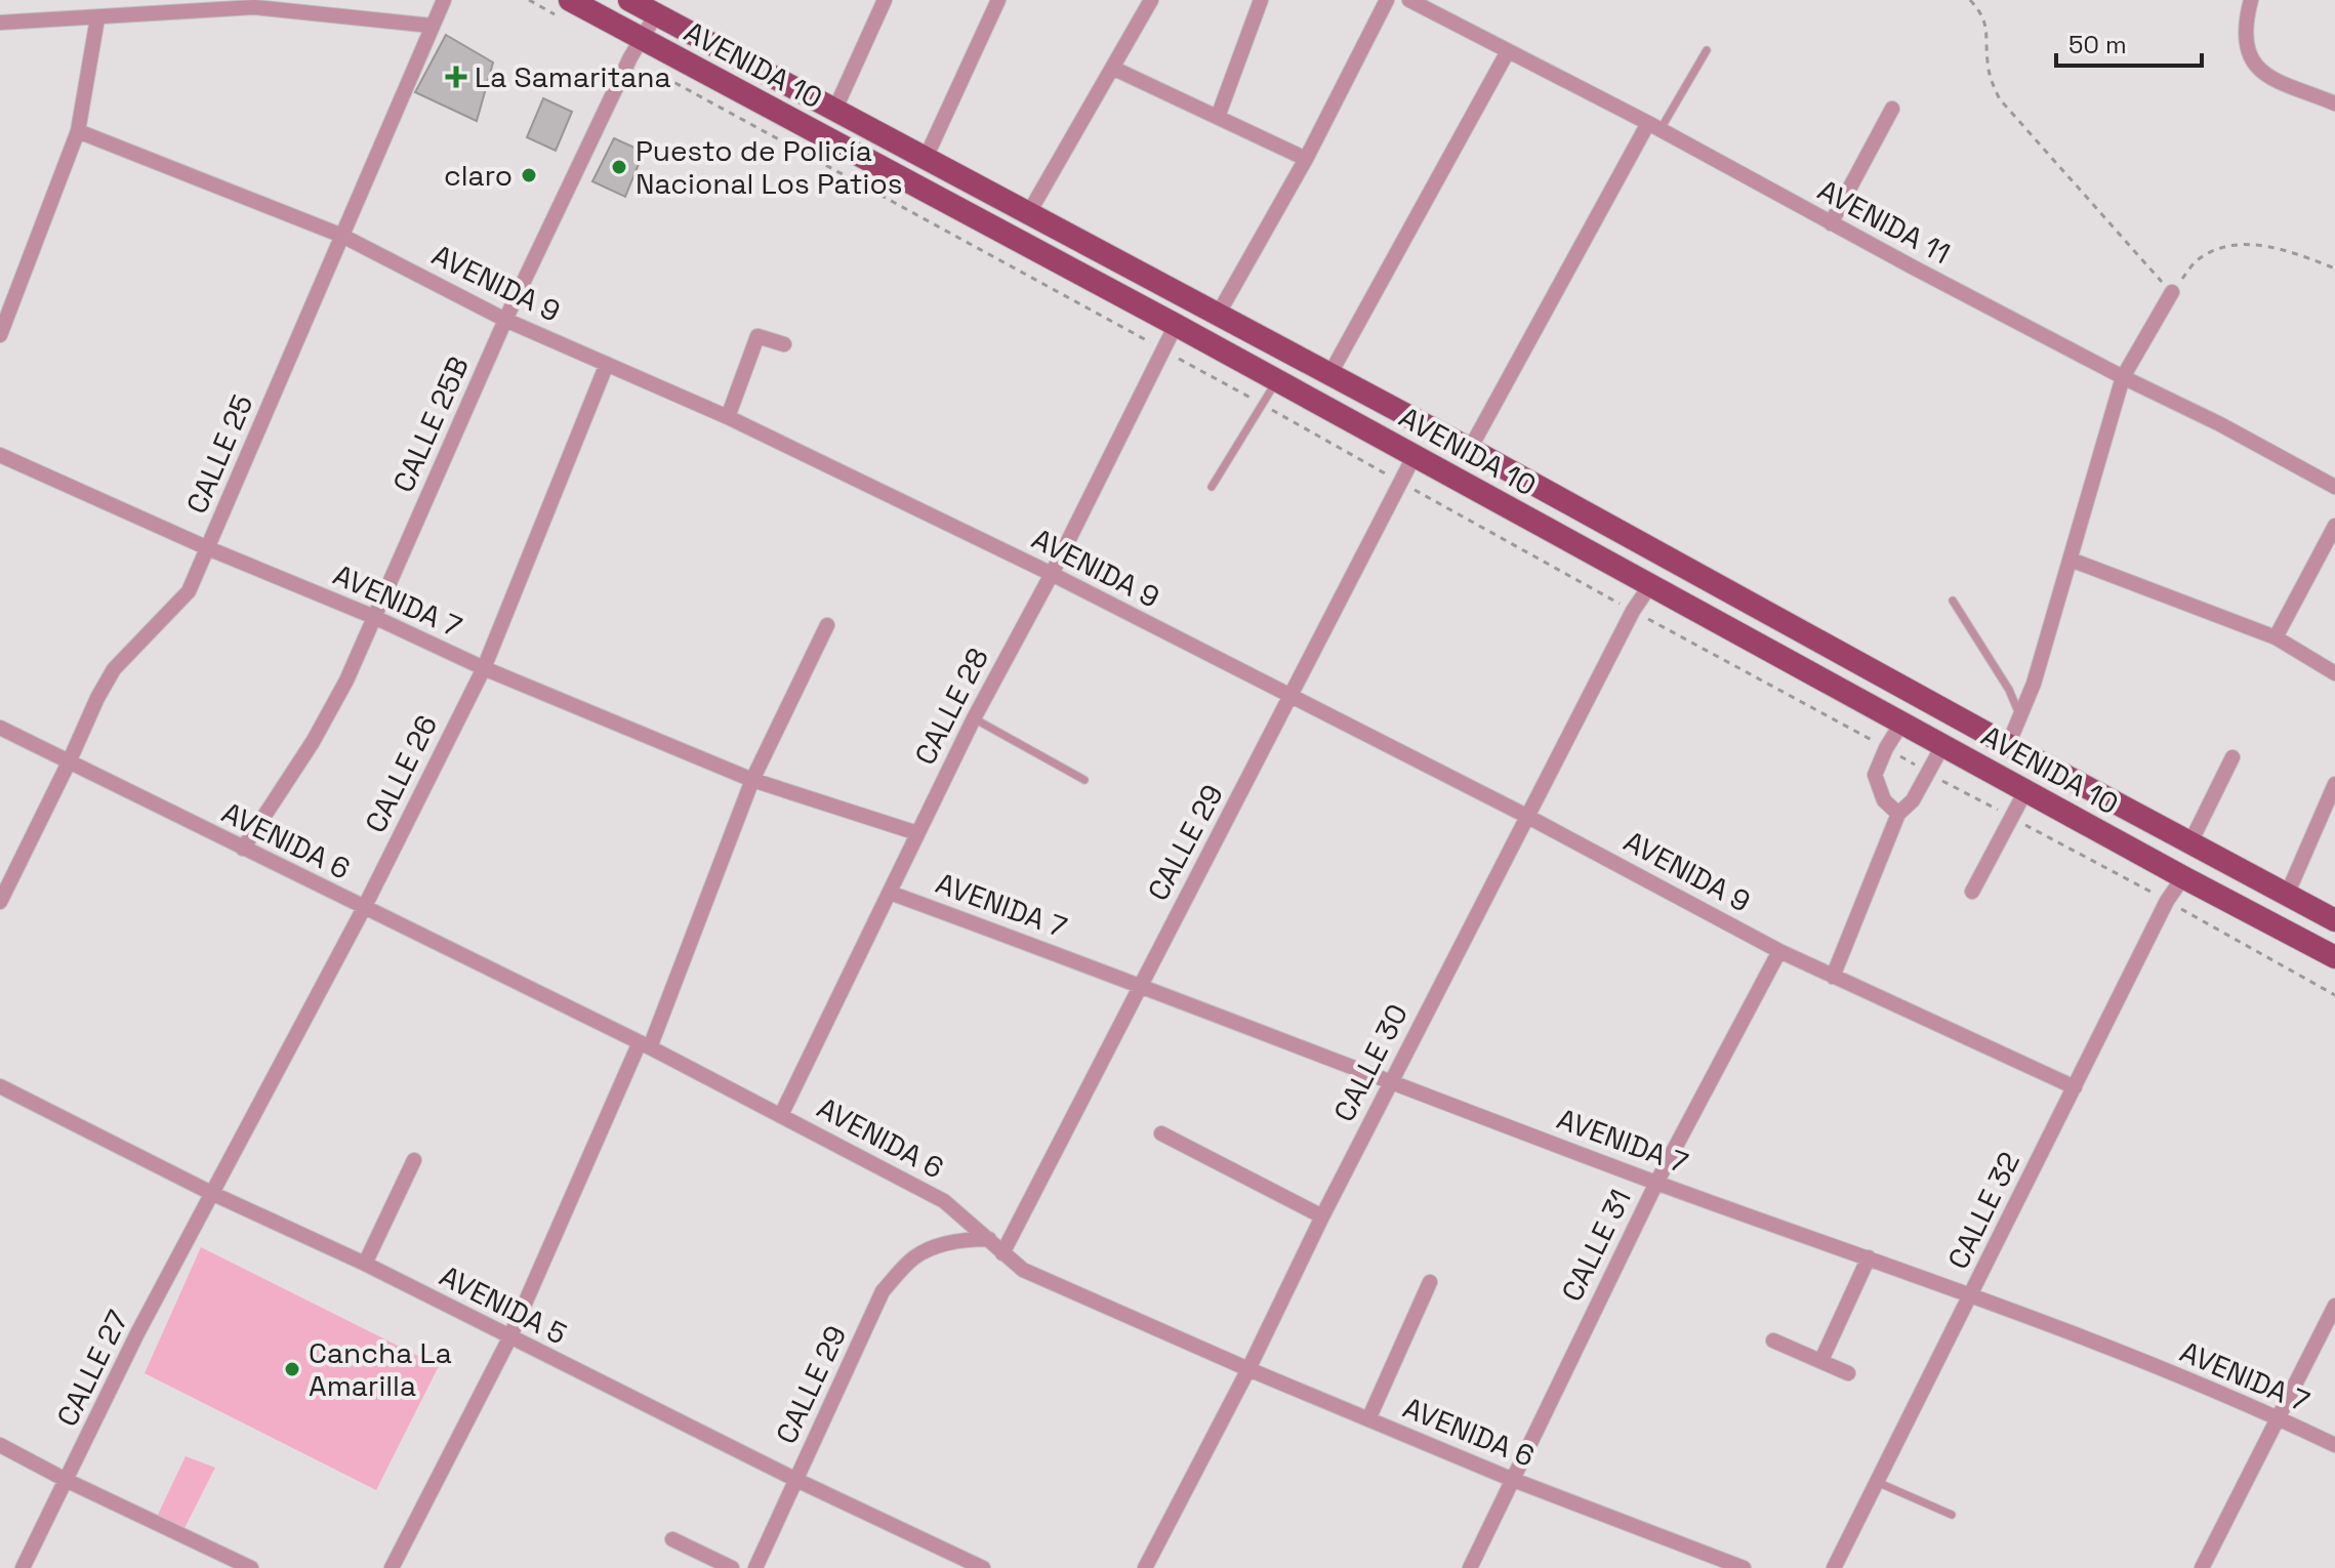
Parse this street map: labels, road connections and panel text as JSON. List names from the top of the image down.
{
  "streets": {
    "main road": ["AVENIDA 10"],
    "street": [
      "AVENIDA 11",
      "AVENIDA 9",
      "CALLE 25B",
      "CALLE 25",
      "AVENIDA 7",
      "CALLE 28",
      "CALLE 26",
      "AVENIDA 6",
      "CALLE 29",
      "CALLE 30",
      "CALLE 32",
      "CALLE 31",
      "AVENIDA 5",
      "CALLE 27"
    ]
  },
  "crossings": [
    ["AVENIDA 10", "CALLE 25B"],
    ["AVENIDA 10", "CALLE 28"],
    ["AVENIDA 10", "CALLE 29"],
    ["AVENIDA 10", "CALLE 30"],
    ["AVENIDA 10", "CALLE 32"],
    ["AVENIDA 9", "CALLE 25B"],
    ["AVENIDA 9", "CALLE 25"],
    ["AVENIDA 9", "CALLE 28"],
    ["AVENIDA 9", "CALLE 26"],
    ["AVENIDA 9", "CALLE 29"],
    ["AVENIDA 9", "CALLE 30"],
    ["AVENIDA 9", "CALLE 32"],
    ["AVENIDA 9", "CALLE 31"],
    ["CALLE 25B", "AVENIDA 7"],
    ["CALLE 25B", "AVENIDA 6"],
    ["CALLE 25", "AVENIDA 7"],
    ["CALLE 25", "AVENIDA 6"],
    ["AVENIDA 7", "CALLE 28"],
    ["AVENIDA 7", "CALLE 26"],
    ["AVENIDA 7", "CALLE 29"],
    ["AVENIDA 7", "CALLE 30"],
    ["AVENIDA 7", "CALLE 32"],
    ["AVENIDA 7", "CALLE 31"],
    ["CALLE 28", "AVENIDA 6"],
    ["CALLE 26", "AVENIDA 6"],
    ["CALLE 26", "AVENIDA 5"],
    ["CALLE 26", "CALLE 27"],
    ["AVENIDA 6", "CALLE 29"],
    ["AVENIDA 6", "CALLE 30"],
    ["AVENIDA 6", "CALLE 31"],
    ["CALLE 29", "AVENIDA 5"],
    ["AVENIDA 5", "CALLE 27"]
  ],
  "places": {
    "health": ["La Samaritana"],
    "other": ["Puesto de Policía Nacional Los Patios", "claro", "Cancha La Amarilla"]
  },
  "scale_bar": "50 m"
}
